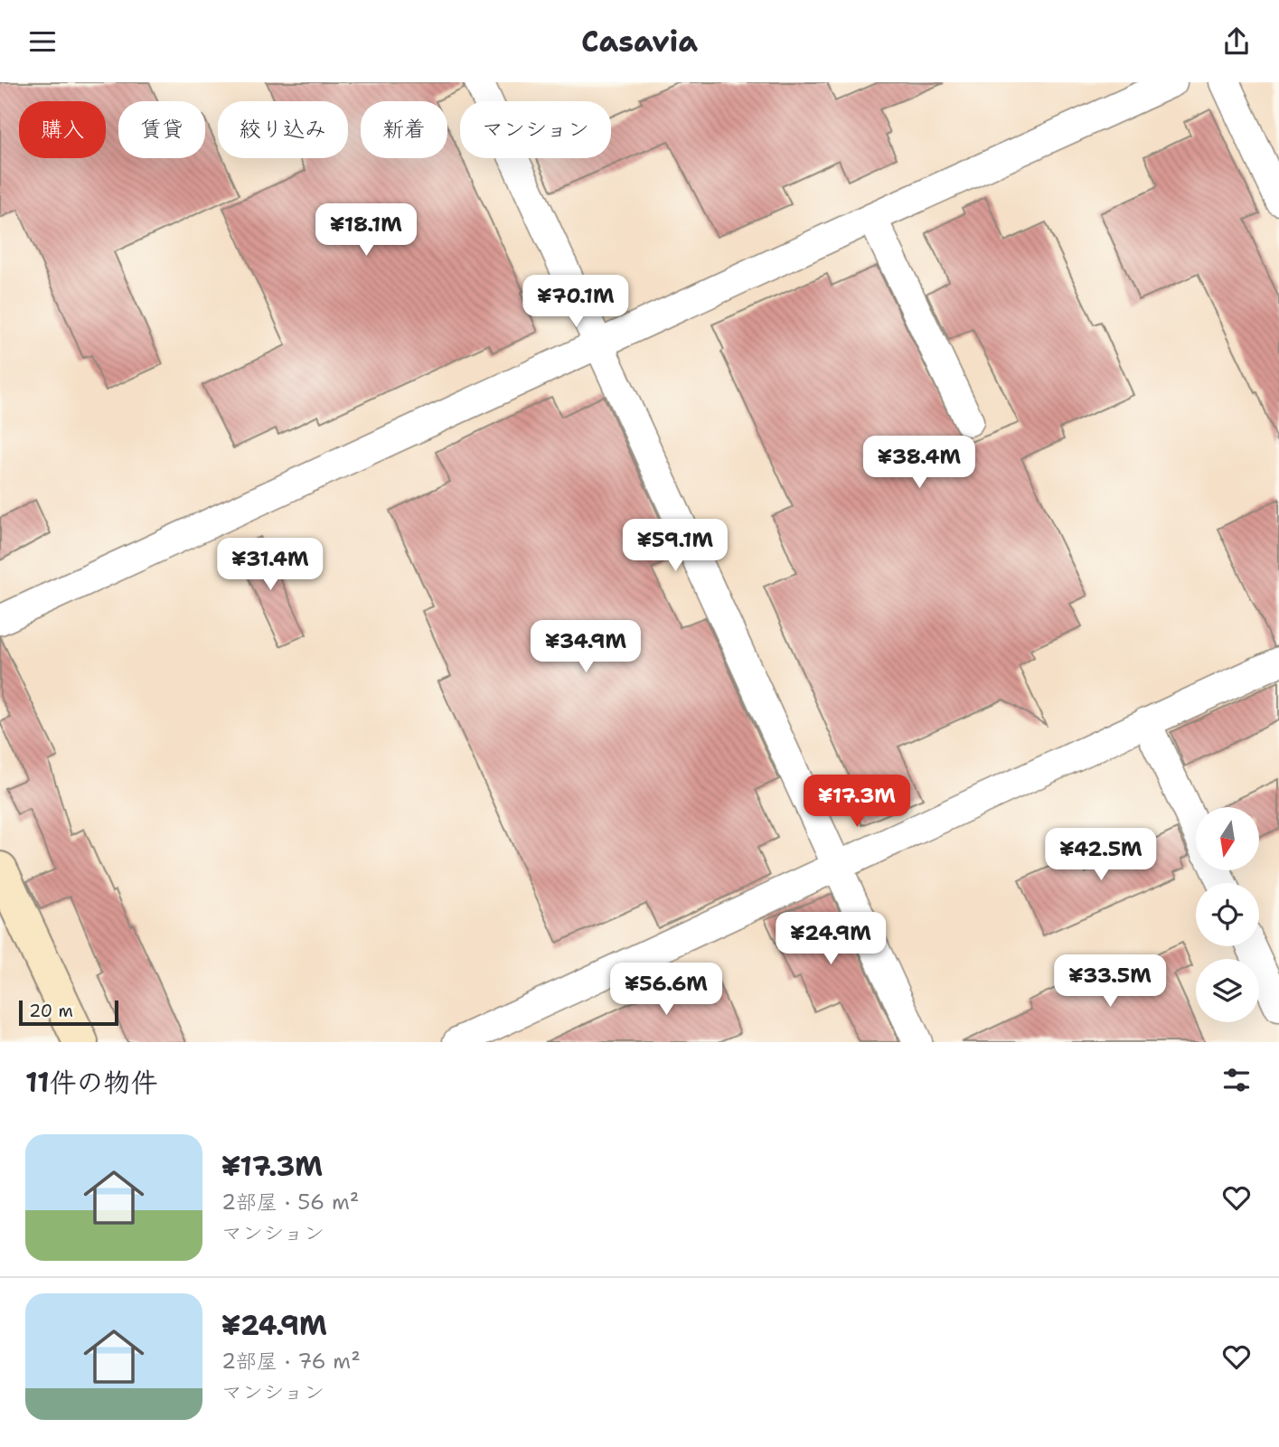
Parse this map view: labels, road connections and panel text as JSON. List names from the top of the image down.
{
  "scale_bar": "20 m",
  "north": "bottom",
  "page": {
    "header": "Casavia",
    "chip": [
      "購入",
      "賃貸",
      "絞り込み",
      "新着",
      "マンション"
    ],
    "price": [
      "¥18.1M",
      "¥70.1M",
      "¥38.4M",
      "¥59.1M",
      "¥31.4M",
      "¥34.9M",
      "¥17.3M",
      "¥42.5M",
      "¥24.9M",
      "¥33.5M",
      "¥56.6M"
    ],
    "scale": "20 m",
    "heading": "11件の物件",
    "list": [
      {
        "name": "¥17.3M",
        "note": "2部屋 · 56 m² · マンション"
      },
      {
        "name": "¥24.9M",
        "note": "2部屋 · 76 m² · マンション"
      }
    ]
  }
}
